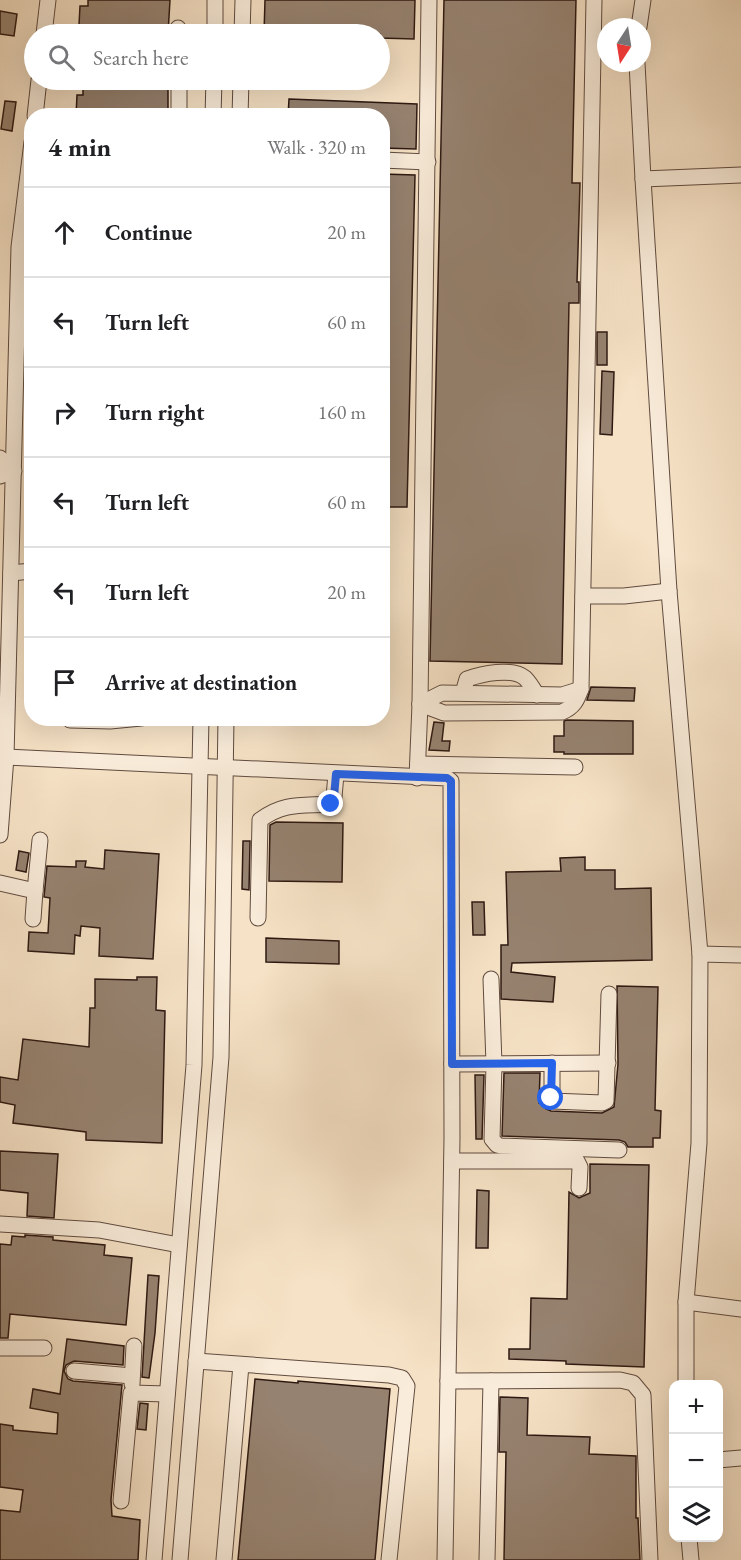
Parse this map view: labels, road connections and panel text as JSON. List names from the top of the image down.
{
  "north": "bottom",
  "page": {
    "search": "Search here",
    "heading": ["4 min", "Walk · 320 m"],
    "list": [
      ["Continue", "20 m"],
      ["Turn left", "60 m"],
      ["Turn right", "160 m"],
      ["Turn left", "60 m"],
      ["Turn left", "20 m"],
      "Arrive at destination"
    ],
    "map_buttons": ["+", "−"]
  }
}
